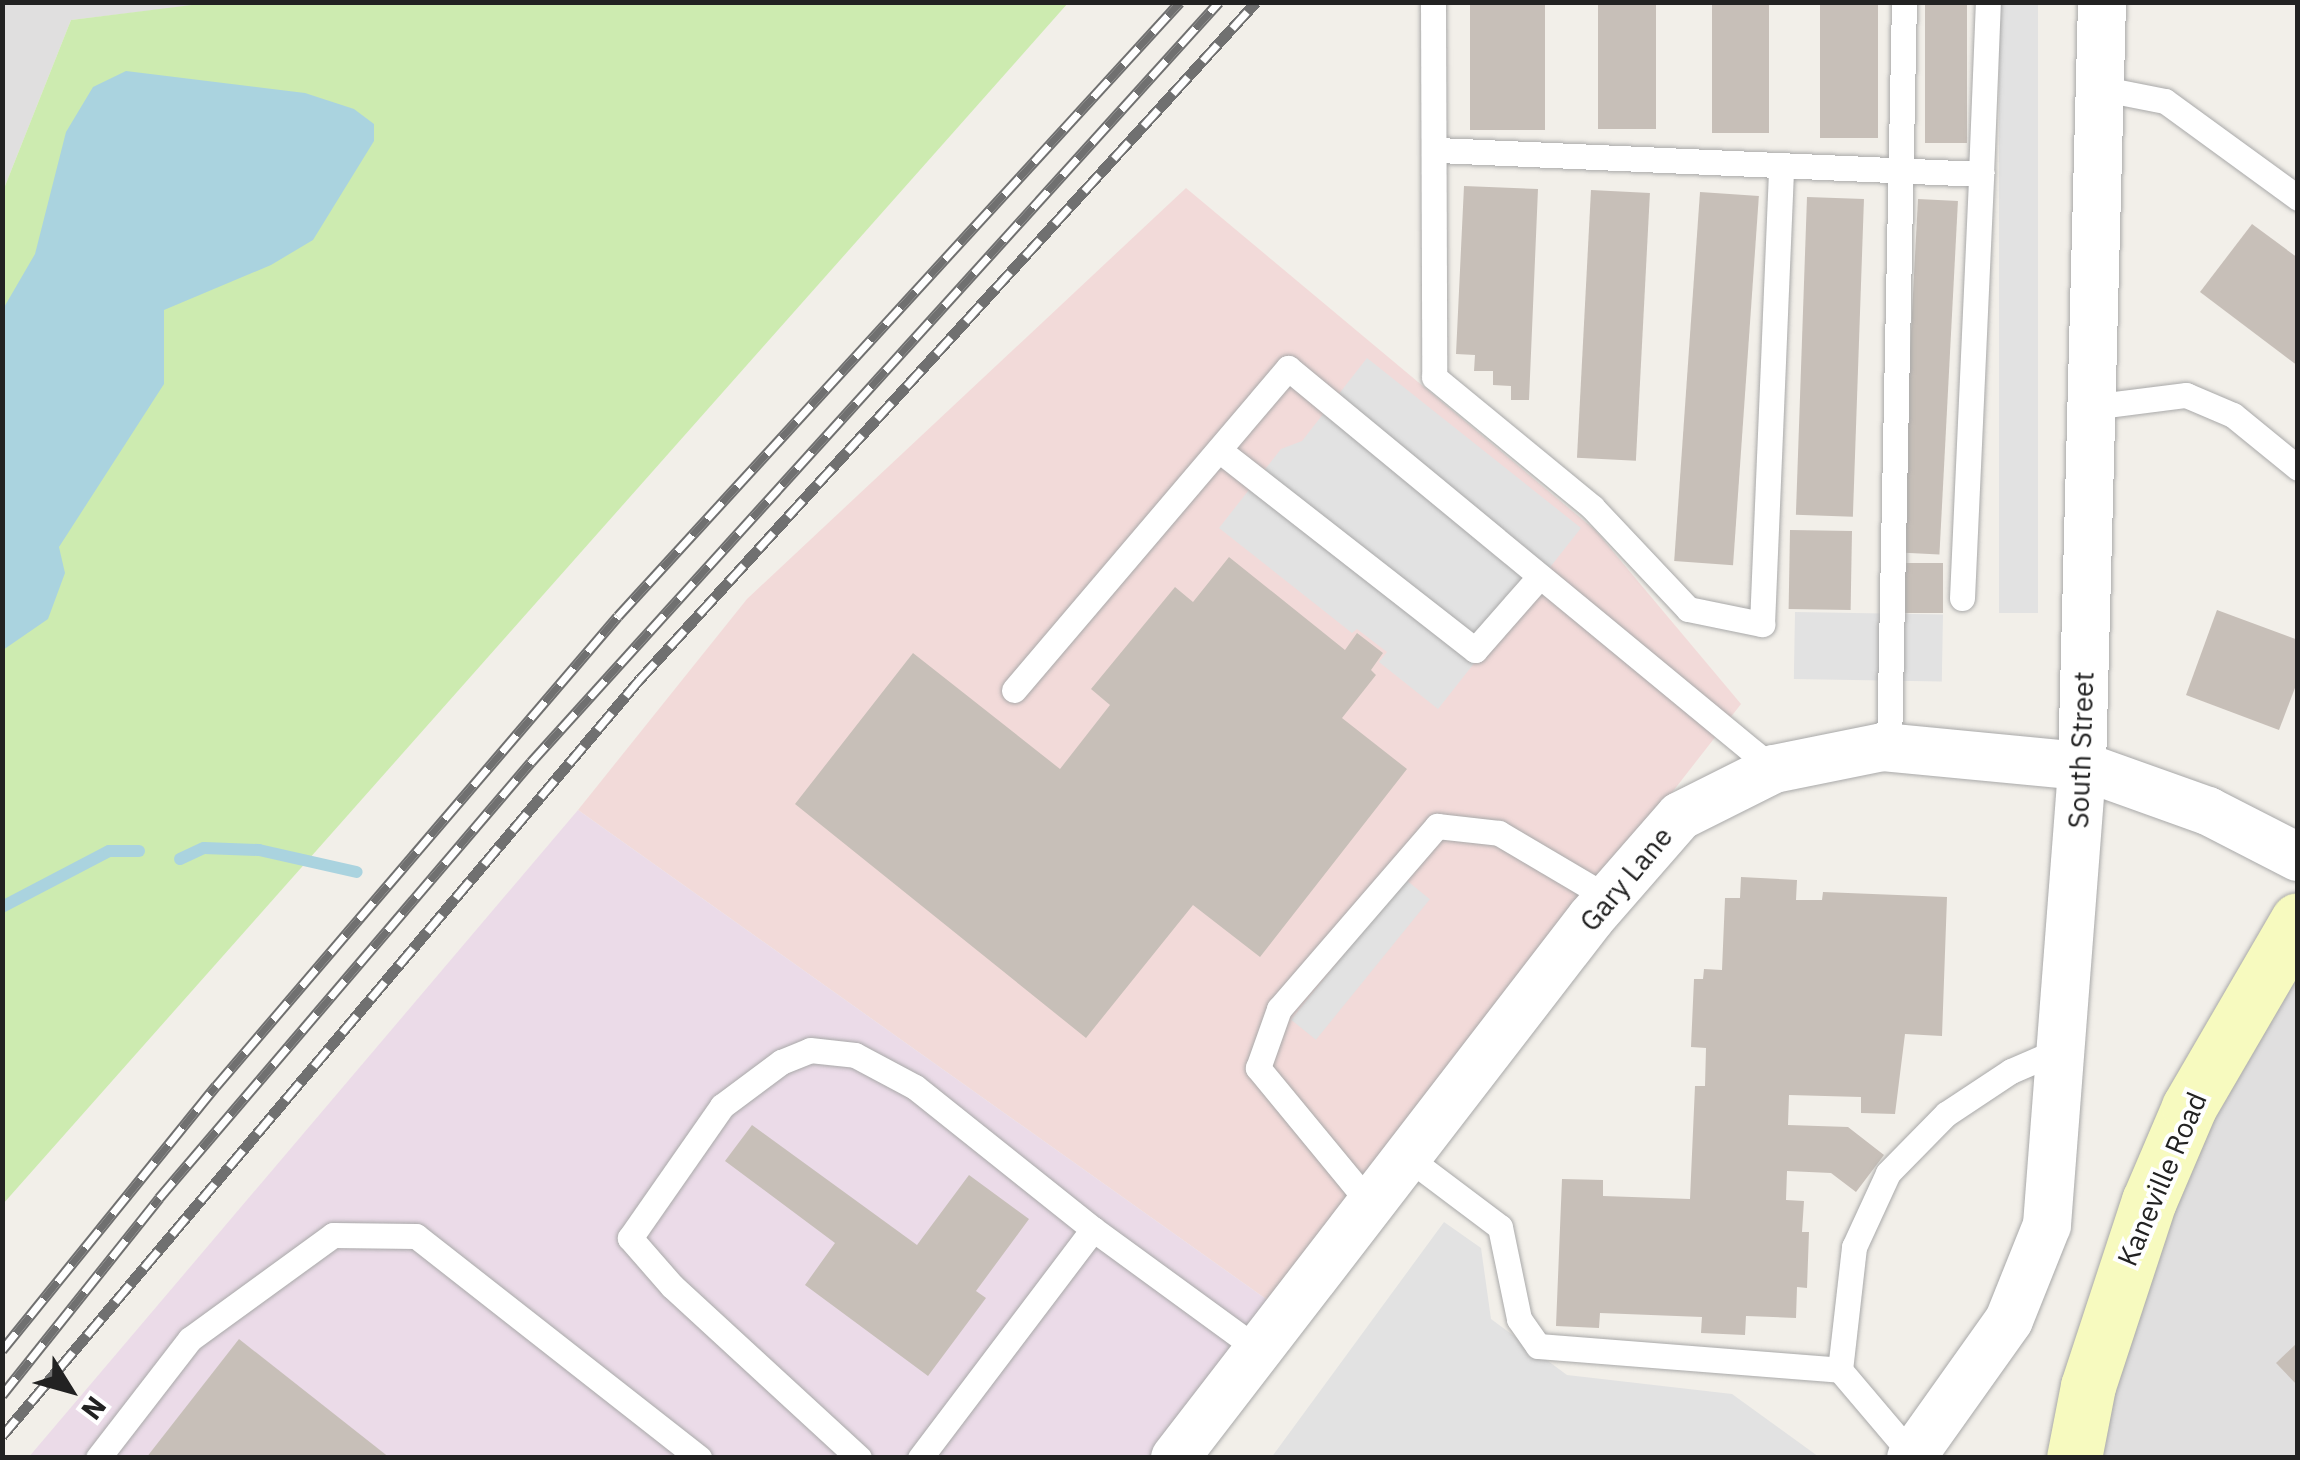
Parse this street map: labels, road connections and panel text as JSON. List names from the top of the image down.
{
  "streets": {
    "main road": ["Kaneville Road"],
    "street": ["South Street", "Gary Lane"]
  },
  "crossings": [
    ["South Street", "Gary Lane"]
  ],
  "north": "bottom right"
}
